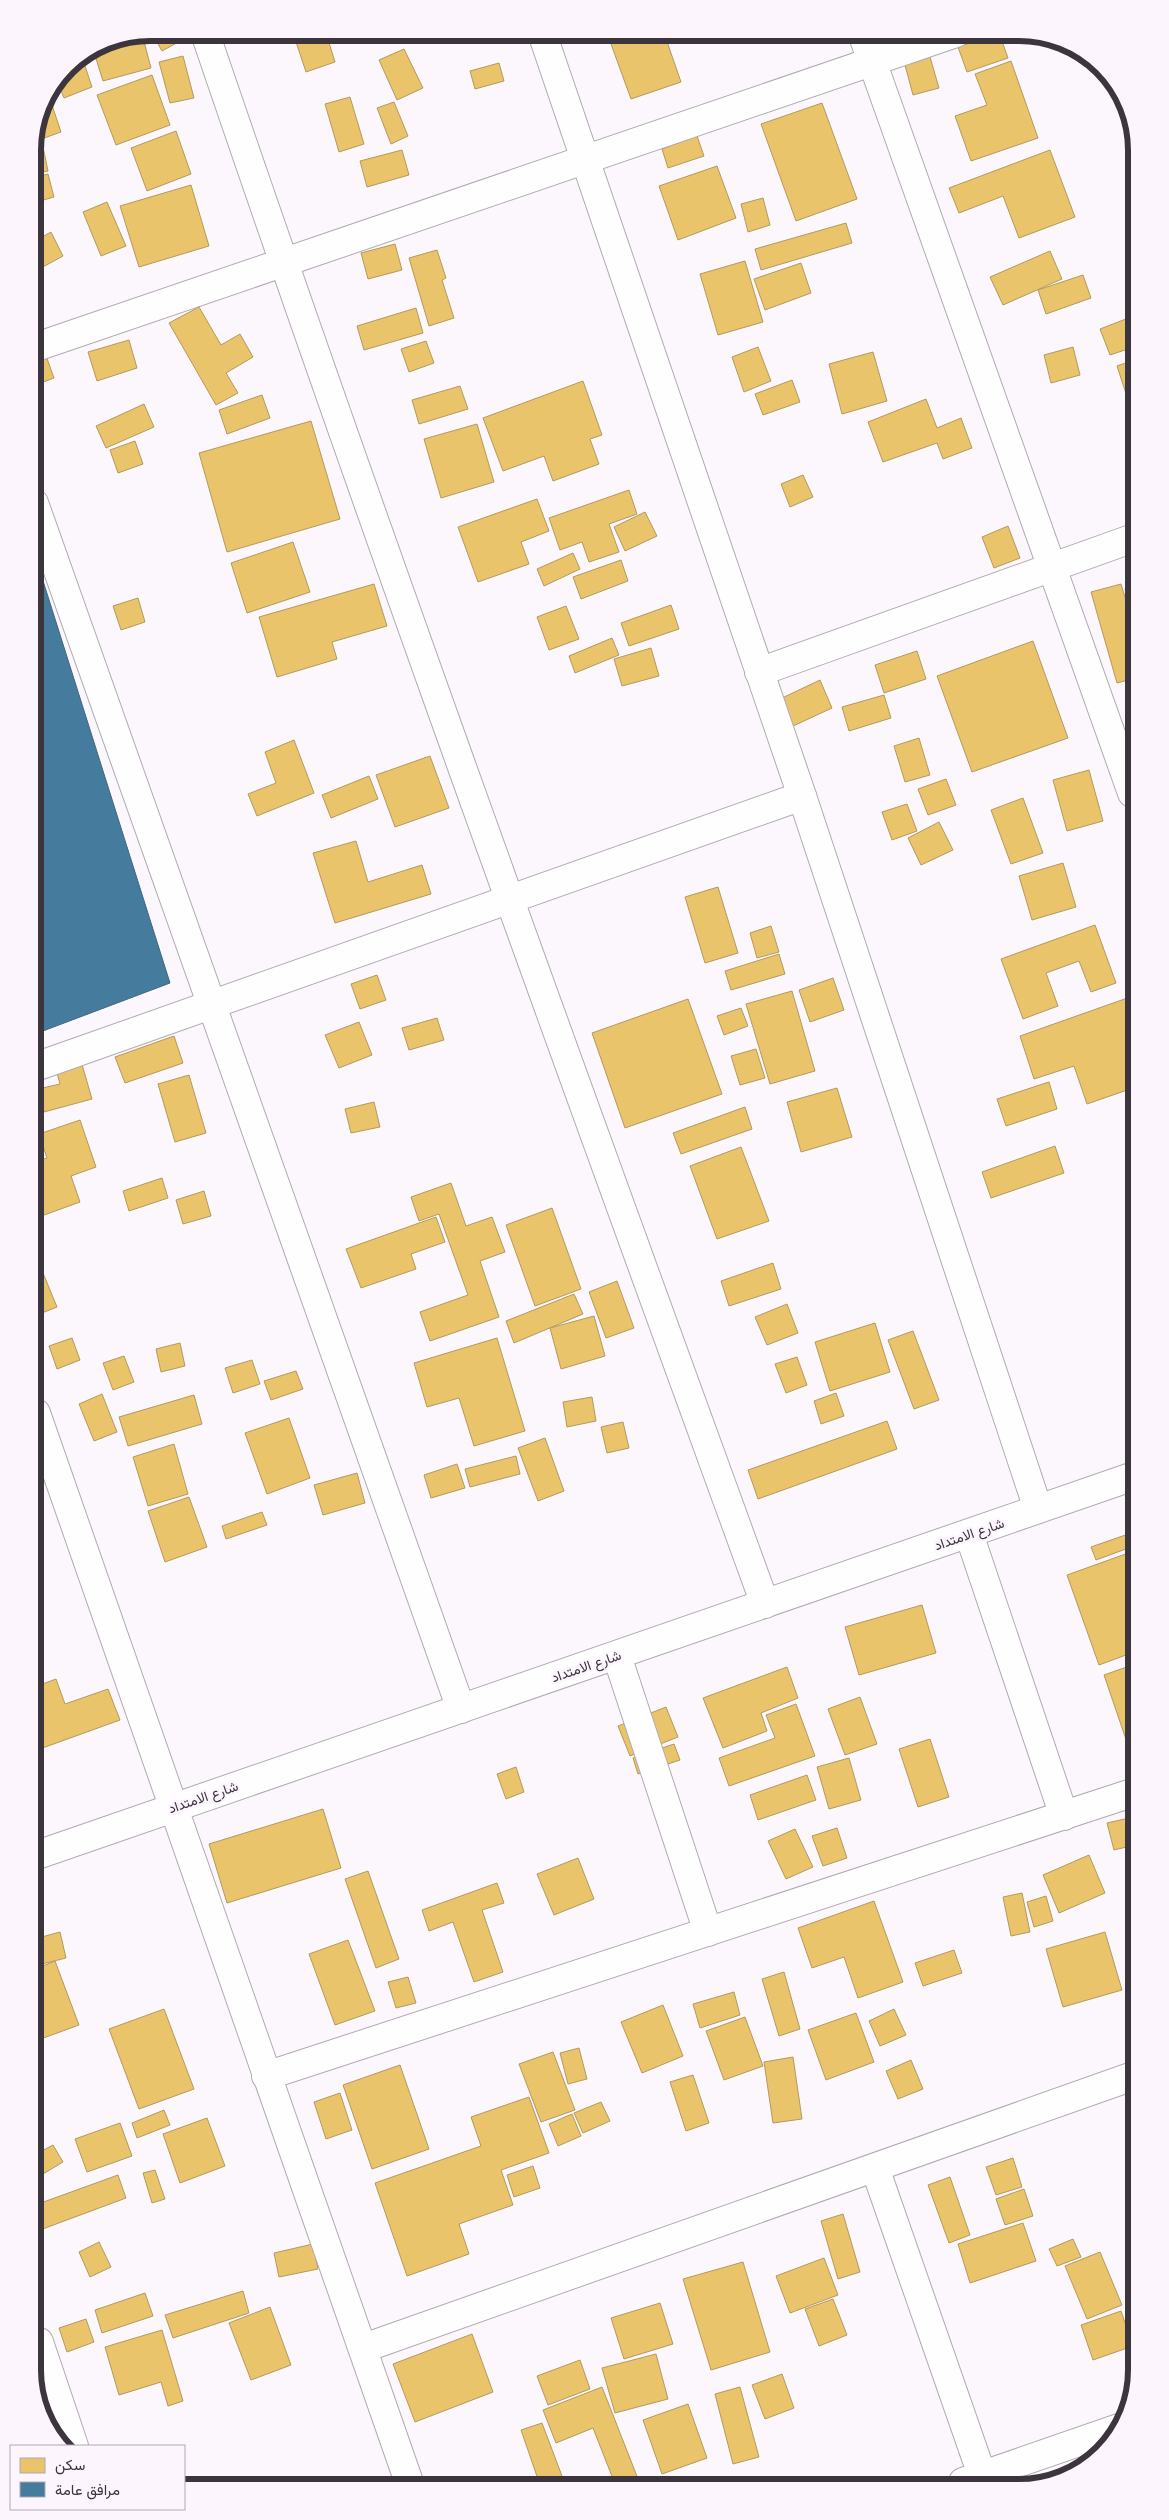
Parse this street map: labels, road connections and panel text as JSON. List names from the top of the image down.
{
  "streets": {
    "street": ["شارع الامتداد"]
  },
  "legend": ["سكن", "مرافق عامة"]
}
